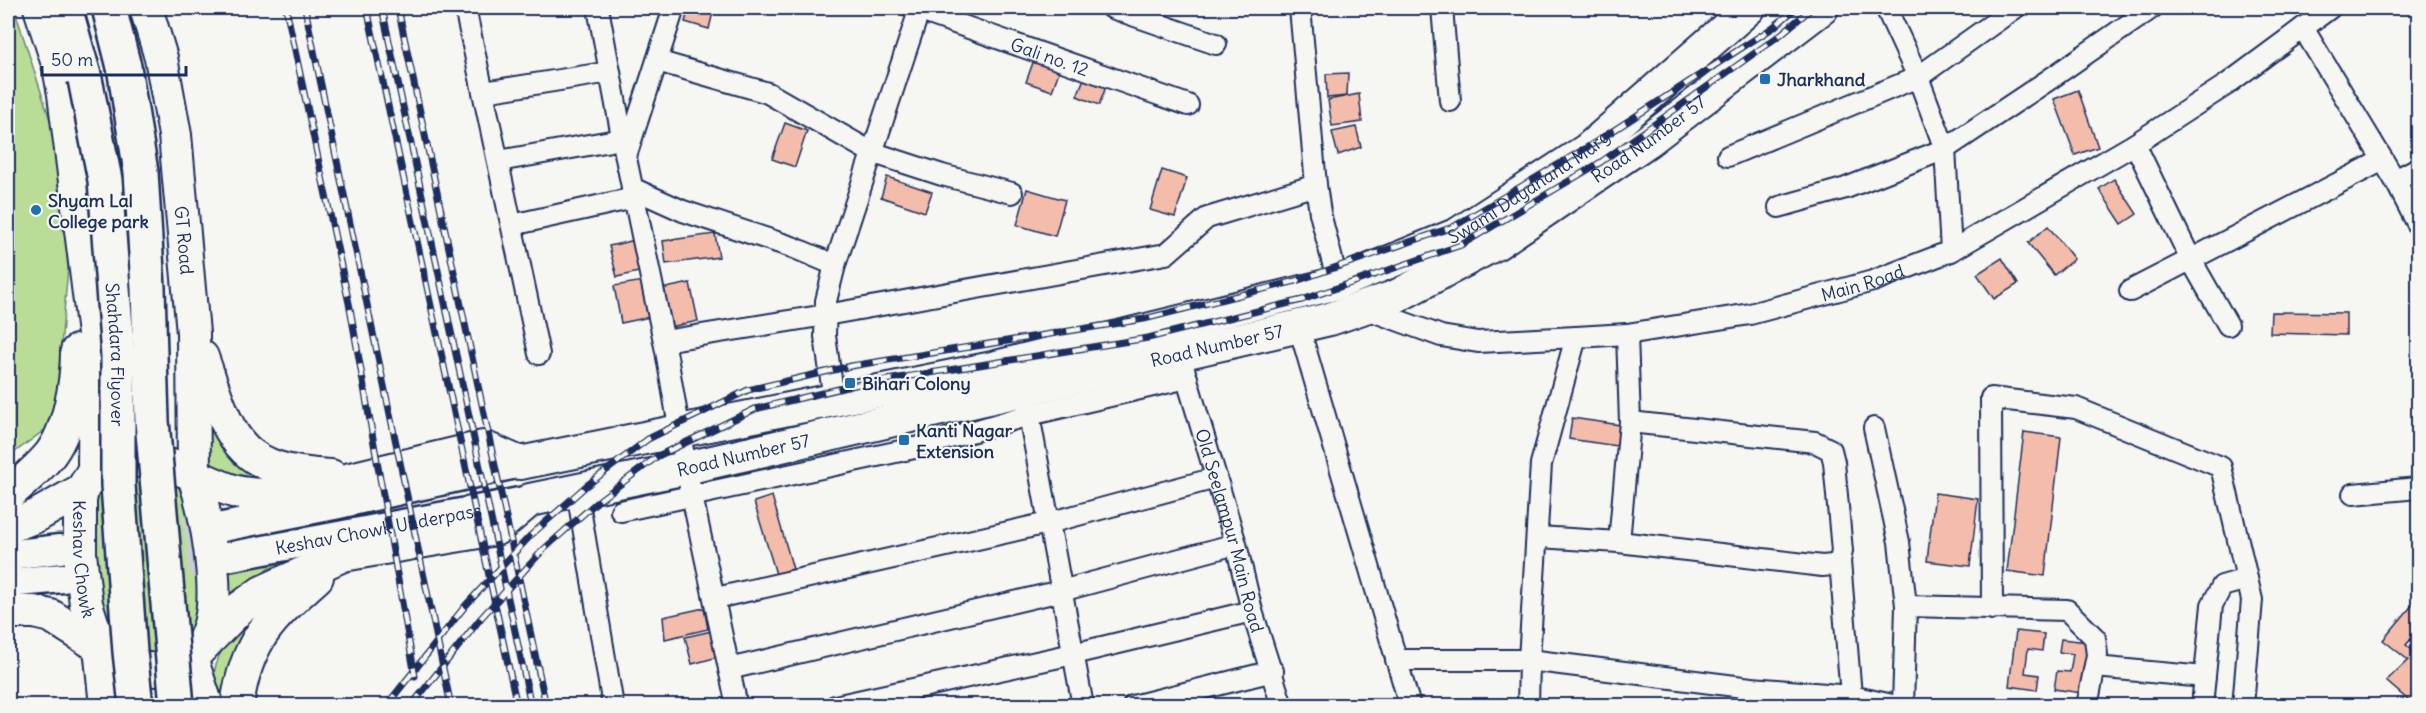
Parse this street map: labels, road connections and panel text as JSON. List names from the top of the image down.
{
  "streets": {
    "highway": ["Shahdara Flyover"],
    "main road": [
      "Road Number 57",
      "Swami Dayanand Marg",
      "GT Road",
      "Keshav Chowk Underpass",
      "Keshav Chowk"
    ],
    "street": ["Gali no. 12", "Main Road", "Old Seelampur Main Road"]
  },
  "crossings": [
    ["Road Number 57", "Swami Dayanand Marg"],
    ["Road Number 57", "Main Road"],
    ["Road Number 57", "Keshav Chowk Underpass"],
    ["Road Number 57", "Old Seelampur Main Road"],
    ["GT Road", "Keshav Chowk"]
  ],
  "places": {
    "transit": ["Jharkhand", "Bihari Colony", "Kanti Nagar Extension"],
    "other": ["Shyam Lal College park"]
  },
  "scale_bar": "50 m"
}
